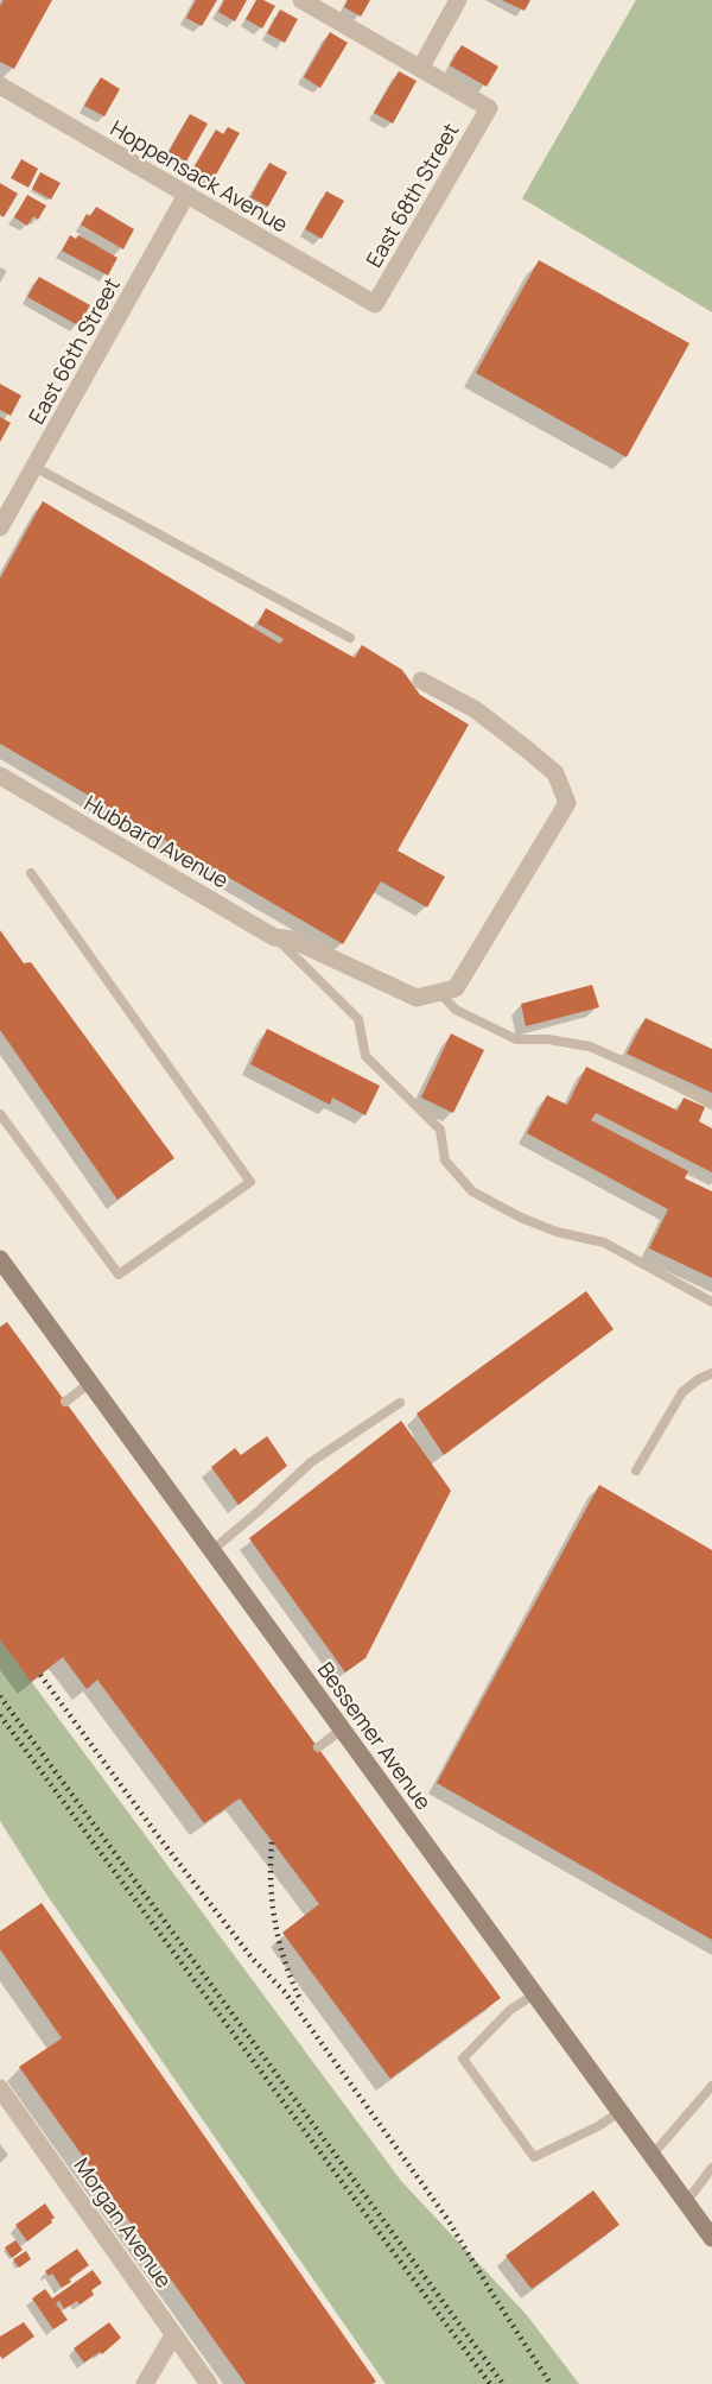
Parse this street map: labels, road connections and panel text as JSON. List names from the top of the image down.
{
  "streets": {
    "street": [
      "Hoppensack Avenue",
      "East 68th Street",
      "East 66th Street",
      "Hubbard Avenue",
      "Bessemer Avenue",
      "Morgan Avenue"
    ]
  },
  "crossings": [
    ["Hoppensack Avenue", "East 68th Street"],
    ["Hoppensack Avenue", "East 66th Street"]
  ]
}
